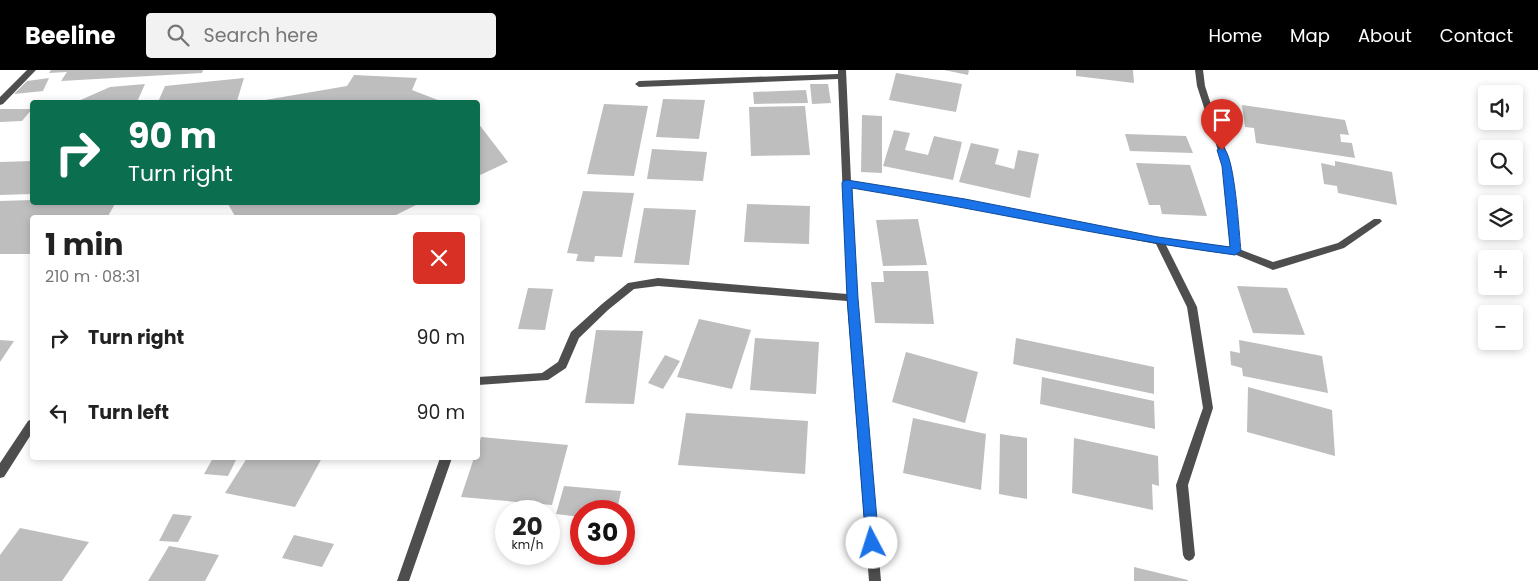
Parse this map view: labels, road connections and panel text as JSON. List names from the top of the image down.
{
  "page": {
    "header": "Beeline",
    "search": "Search here",
    "nav": [
      "Home",
      "Map",
      "About",
      "Contact"
    ],
    "map_buttons": ["+", "−"],
    "turn": ["90 m", "Turn right"],
    "heading": ["1 min", "210 m · 08:31"],
    "list": [
      {
        "name": "Turn right",
        "value": "90 m"
      },
      {
        "name": "Turn left",
        "value": "90 m"
      }
    ],
    "speed": "20 km/h",
    "limit": "30"
  }
}
